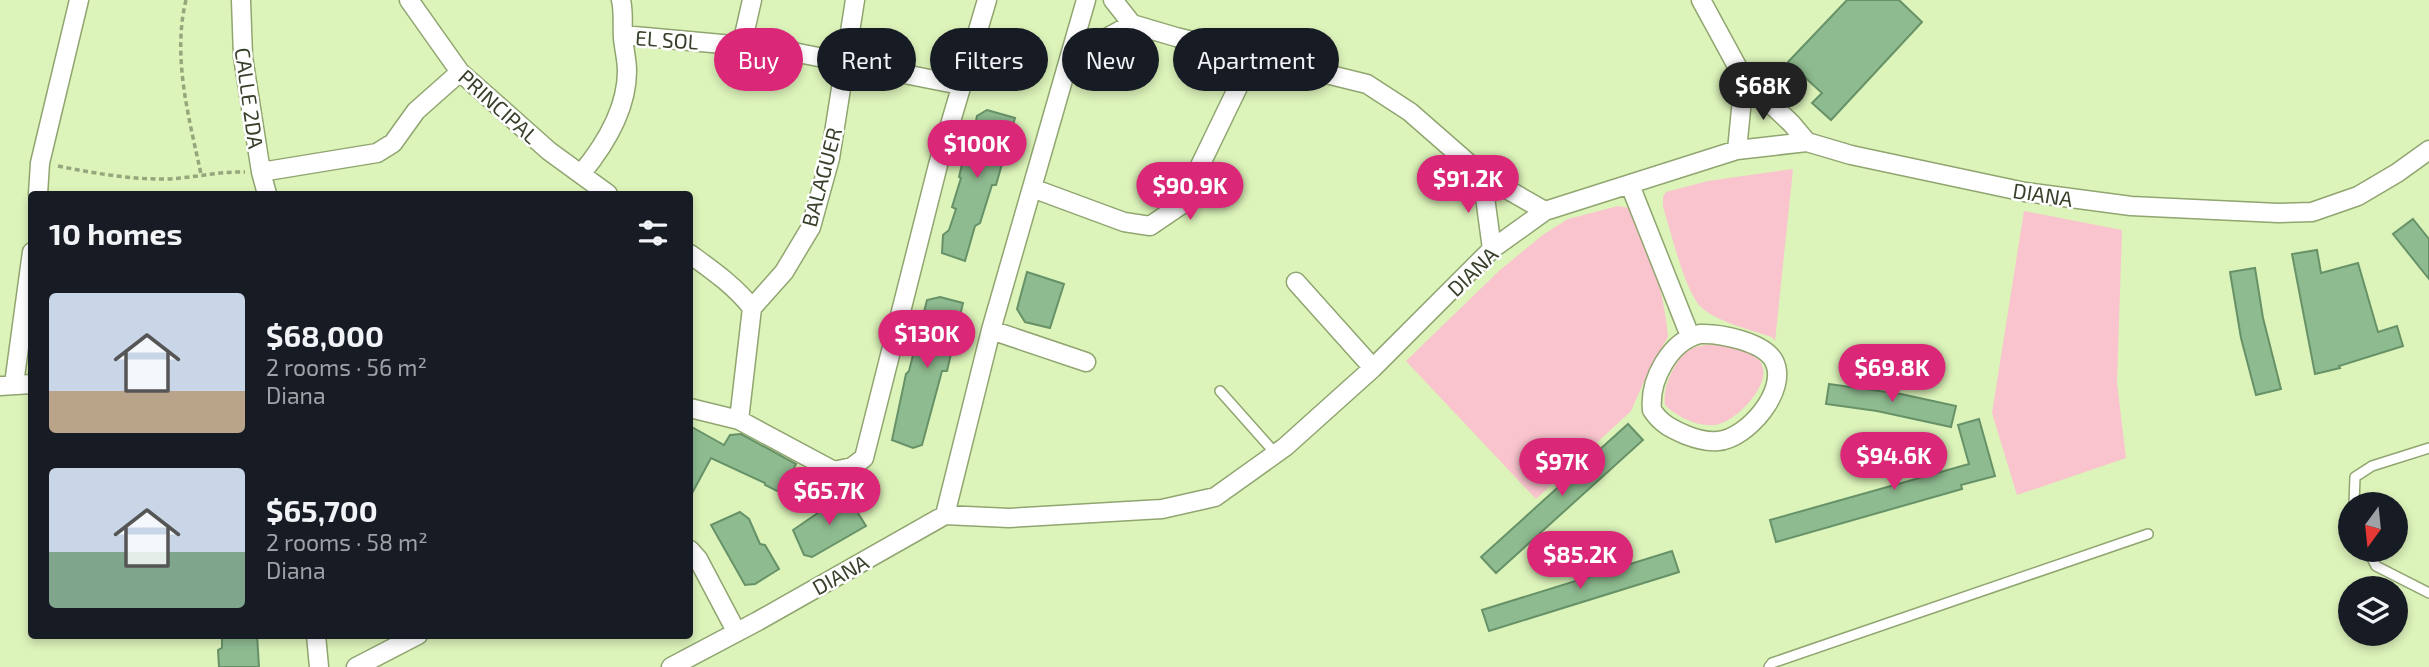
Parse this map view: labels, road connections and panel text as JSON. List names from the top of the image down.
{
  "streets": {
    "street": [
      "EL SOL",
      "CALLE 2DA",
      "PRINCIPAL",
      "BALAGUER",
      "DIANA"
    ]
  },
  "north": "bottom",
  "page": {
    "chip": [
      "Buy",
      "Rent",
      "Filters",
      "New",
      "Apartment"
    ],
    "price": [
      "$68K",
      "$100K",
      "$91.2K",
      "$90.9K",
      "$130K",
      "$69.8K",
      "$94.6K",
      "$97K",
      "$65.7K",
      "$85.2K"
    ],
    "heading": "10 homes",
    "list": [
      {
        "name": "$68,000",
        "note": "2 rooms · 56 m² · Diana"
      },
      {
        "name": "$65,700",
        "note": "2 rooms · 58 m² · Diana"
      }
    ]
  }
}
